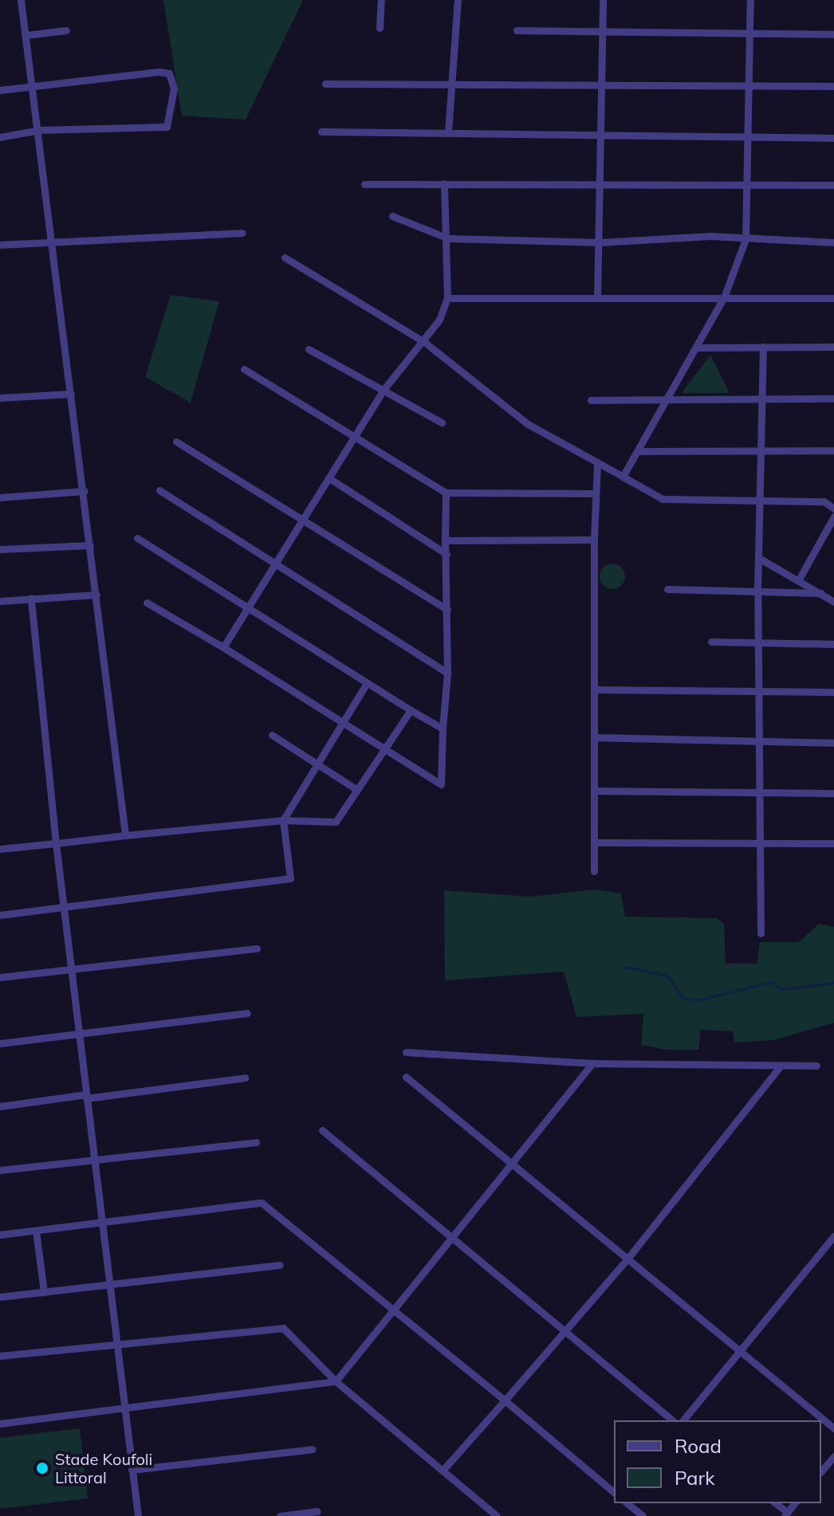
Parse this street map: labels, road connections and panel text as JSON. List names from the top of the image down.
{
  "places": ["Stade Koufoli Littoral"],
  "legend": ["Road", "Park"]
}
